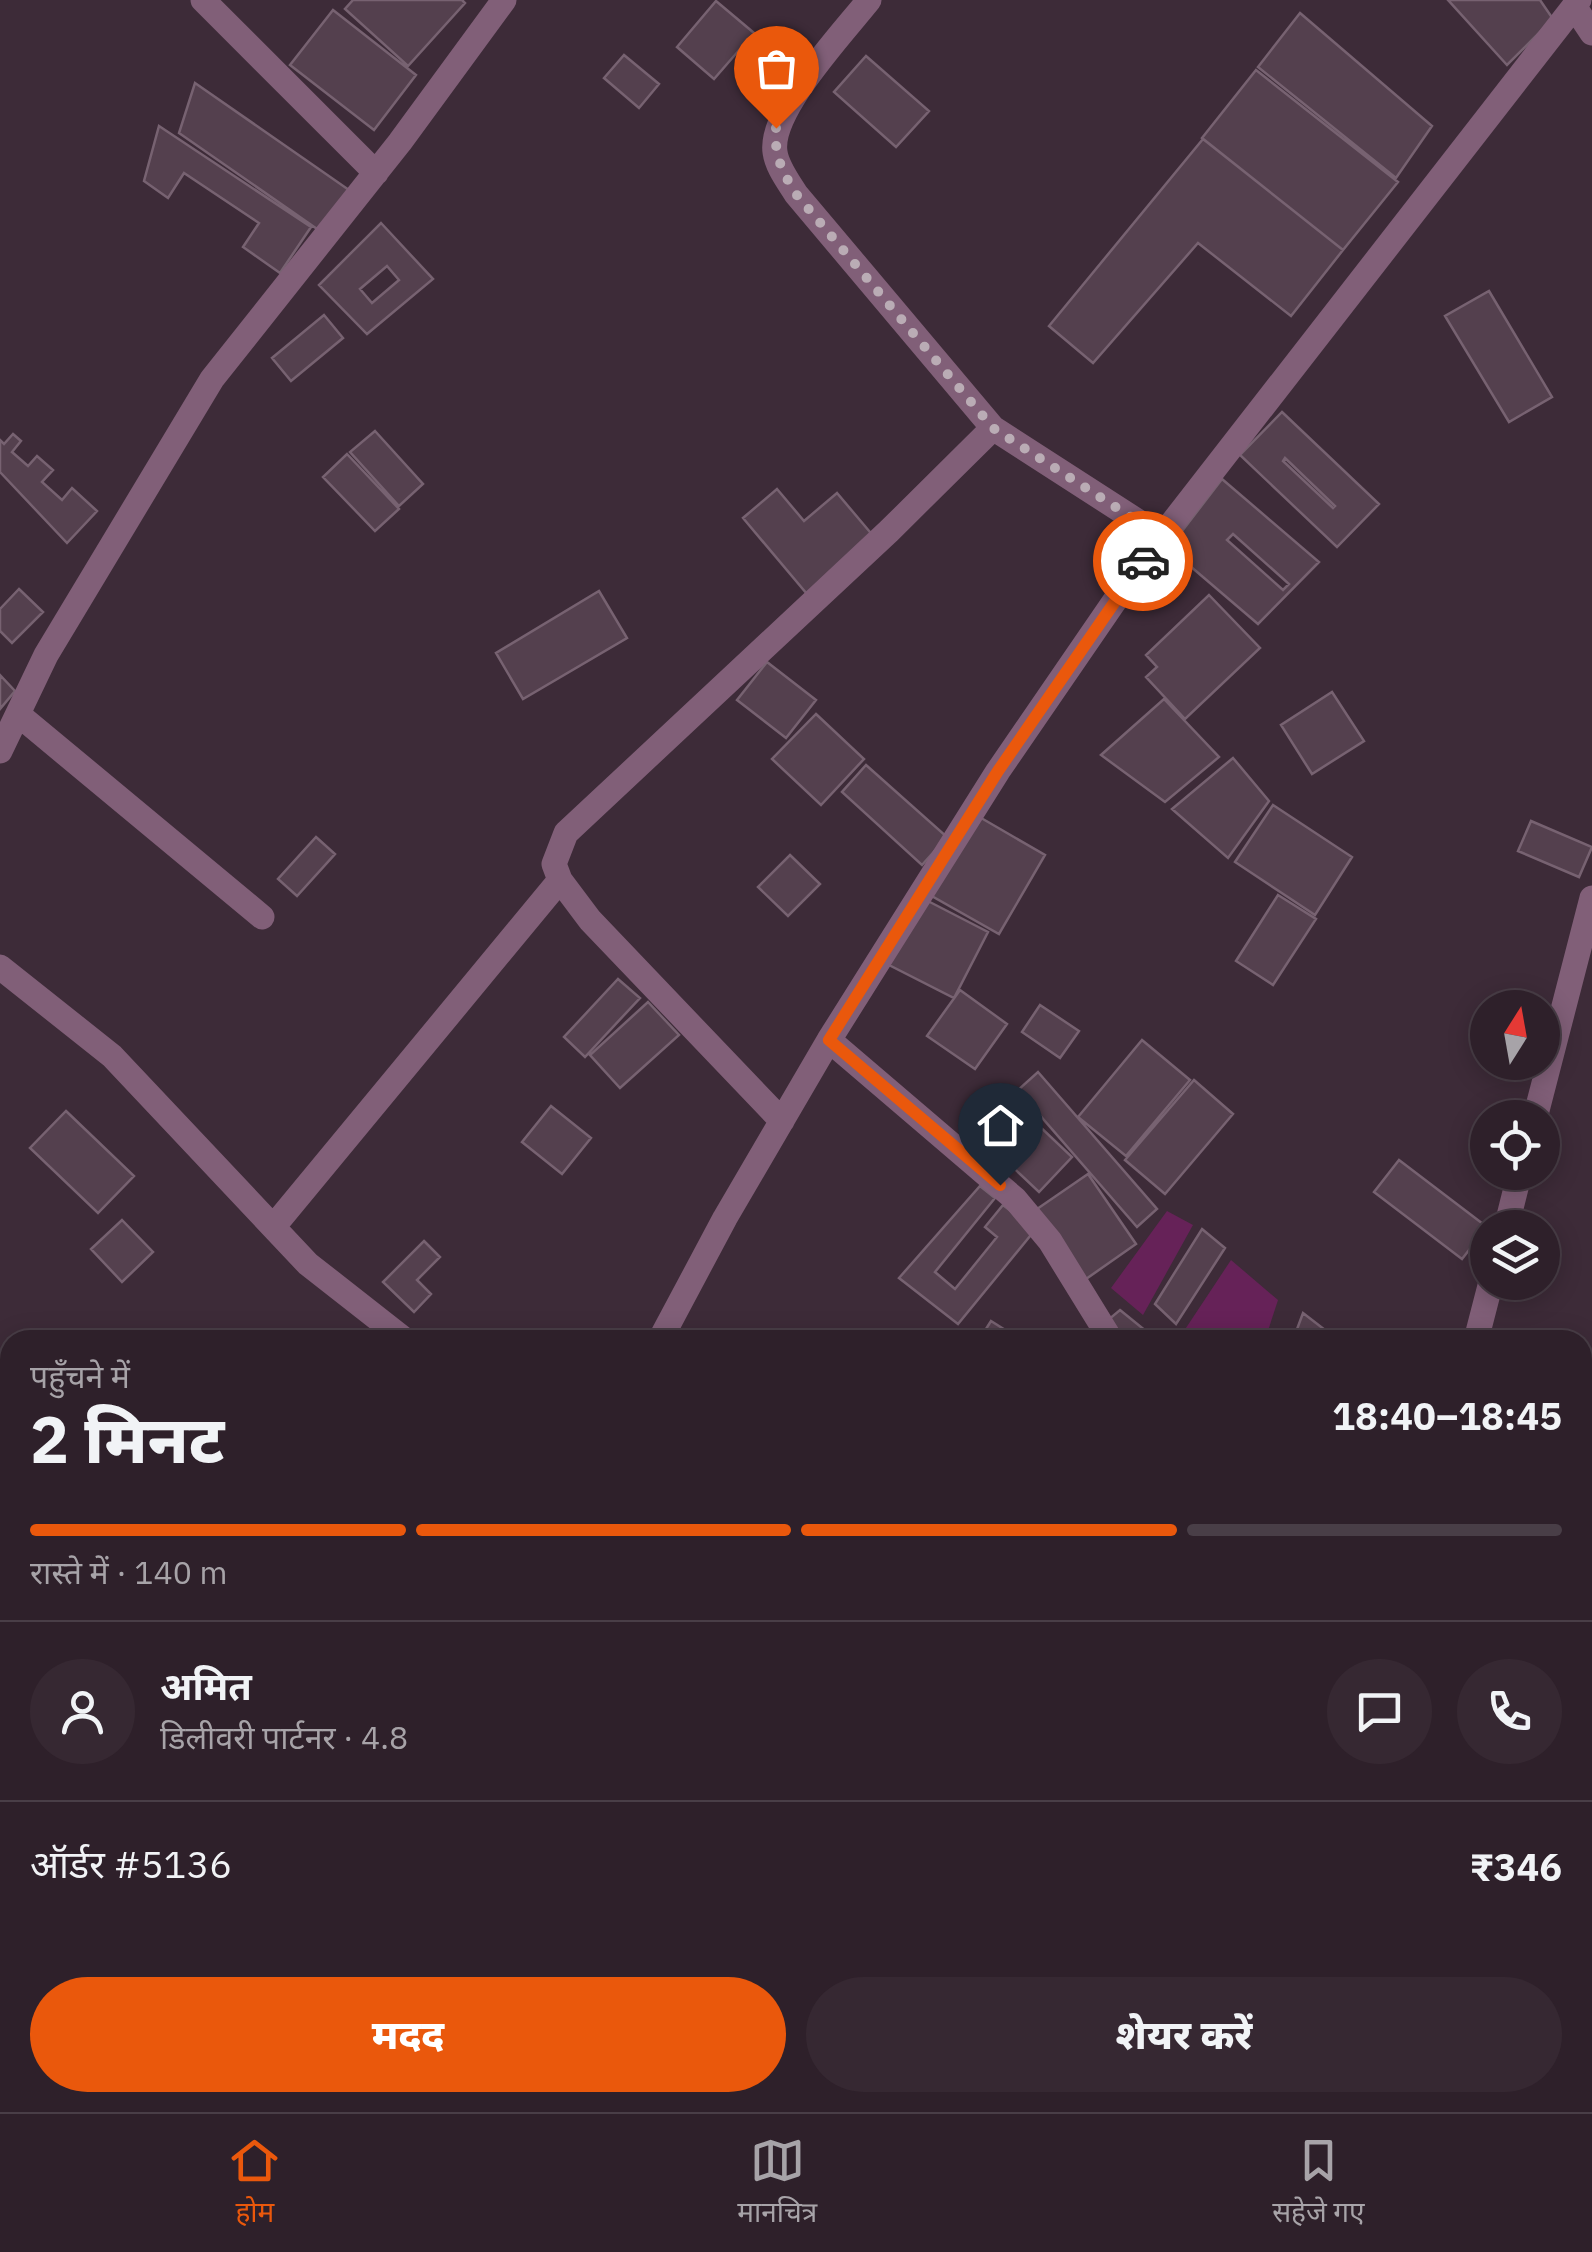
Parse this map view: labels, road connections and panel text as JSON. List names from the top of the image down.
{
  "north": "top",
  "page": {
    "heading": ["2 मिनट", "पहुँचने में", "18:40–18:45"],
    "panel": [
      "अमित",
      "डिलीवरी पार्टनर · 4.8",
      "ऑर्डर #5136",
      "₹346"
    ],
    "bar": "रास्ते में · 140 m",
    "buttons": ["मदद", "शेयर करें"],
    "tabs": ["होम", "मानचित्र", "सहेजे गए"]
  }
}
